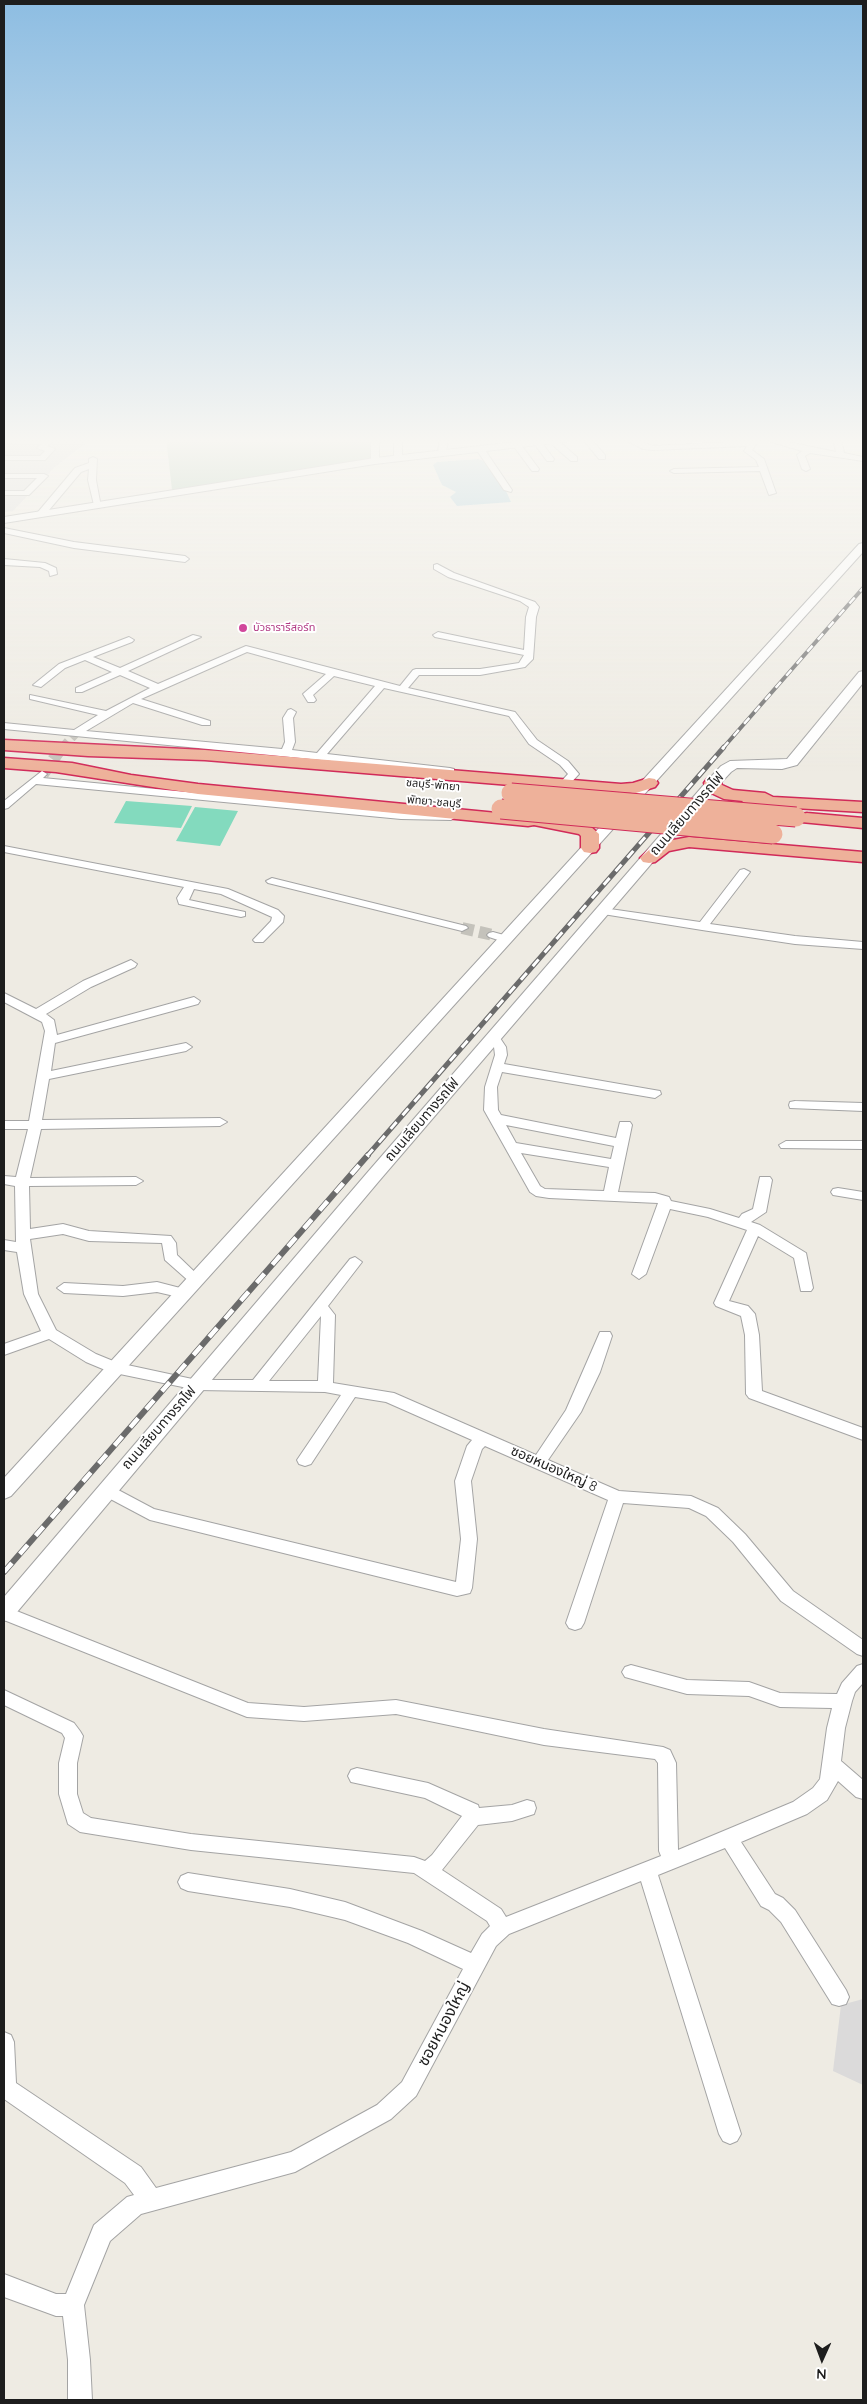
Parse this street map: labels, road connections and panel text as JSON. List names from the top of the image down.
{
  "streets": {
    "highway": ["ชลบุรี-พัทยา", "พัทยา-ชลบุรี"],
    "street": ["ถนนเลียบทางรถไฟ", "ซอยหนองใหญ่ 8", "ซอยหนองใหญ่"]
  },
  "crossings": [
    ["ถนนเลียบทางรถไฟ", "ซอยหนองใหญ่ 8"]
  ],
  "places": ["บัวธารารีสอร์ท"],
  "north": "bottom"
}
